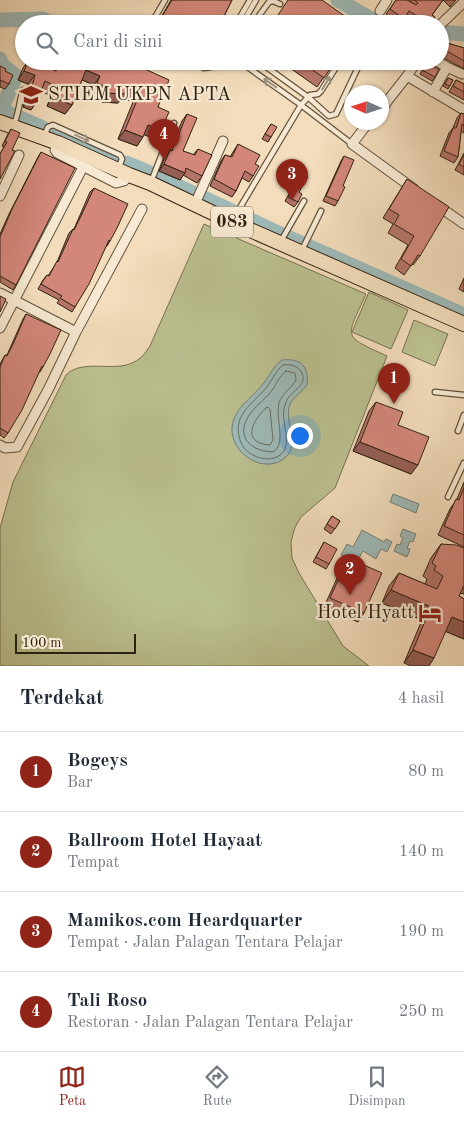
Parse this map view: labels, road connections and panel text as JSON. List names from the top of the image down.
{
  "streets": {
    "main road": ["083"]
  },
  "places": {
    "school or university": ["STIEM UKPN APTA"],
    "hotel": ["Hotel Hyatt"]
  },
  "scale_bar": "100 m",
  "north": "left",
  "page": {
    "search": "Cari di sini",
    "pins": [
      "4",
      "3",
      "1",
      "2"
    ],
    "scale": "100 m",
    "heading": ["Terdekat", "4 hasil"],
    "list": [
      {
        "mark": "1",
        "name": "Bogeys",
        "note": "Bar",
        "value": "80 m"
      },
      {
        "mark": "2",
        "name": "Ballroom Hotel Hayaat",
        "note": "Tempat",
        "value": "140 m"
      },
      {
        "mark": "3",
        "name": "Mamikos.com Heardquarter",
        "note": "Tempat · Jalan Palagan Tentara Pelajar",
        "value": "190 m"
      },
      {
        "mark": "4",
        "name": "Tali Roso",
        "note": "Restoran · Jalan Palagan Tentara Pelajar",
        "value": "250 m"
      }
    ],
    "nav": ["Peta", "Rute", "Disimpan"]
  }
}
